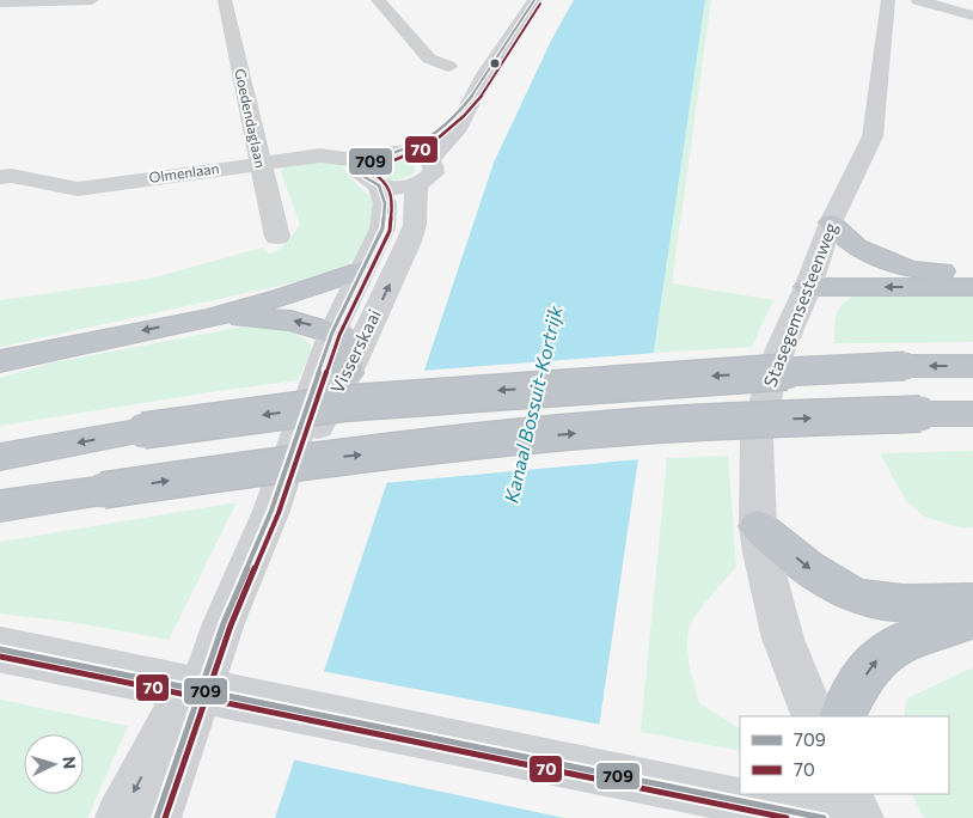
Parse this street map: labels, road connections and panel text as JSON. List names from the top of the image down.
{
  "streets": {
    "street": [
      "Goedendaglaan",
      "Olmenlaan",
      "Stasegemsesteenweg",
      "Visserskaai"
    ]
  },
  "crossings": [
    ["Goedendaglaan", "Olmenlaan"],
    ["Olmenlaan", "Visserskaai"]
  ],
  "water": ["Kanaal Bossuit-Kortrijk"],
  "lines": ["transit line 709", "transit line 70"],
  "legend": ["709", "70"],
  "north": "right"
}
